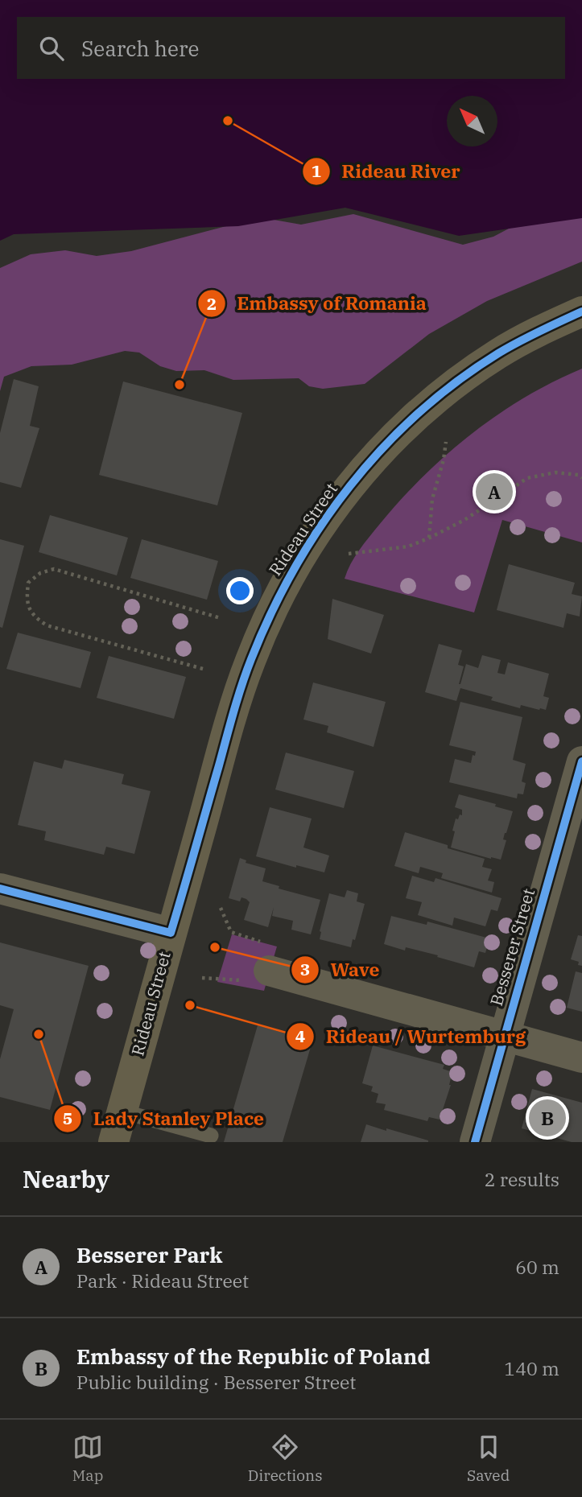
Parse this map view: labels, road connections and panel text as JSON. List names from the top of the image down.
{
  "streets": {
    "main road": ["Rideau Street"],
    "street": ["Besserer Street"]
  },
  "places": [
    "Rideau River",
    "Embassy of Romania",
    "Wave",
    "Rideau / Wurtemburg",
    "Lady Stanley Place"
  ],
  "north": "top left",
  "page": {
    "search": "Search here",
    "pins": ["A", "B"],
    "heading": ["Nearby", "2 results"],
    "list": [
      {
        "mark": "A",
        "name": "Besserer Park",
        "note": "Park · Rideau Street",
        "value": "60 m"
      },
      {
        "mark": "B",
        "name": "Embassy of the Republic of Poland",
        "note": "Public building · Besserer Street",
        "value": "140 m"
      }
    ],
    "nav": ["Map", "Directions", "Saved"]
  }
}
